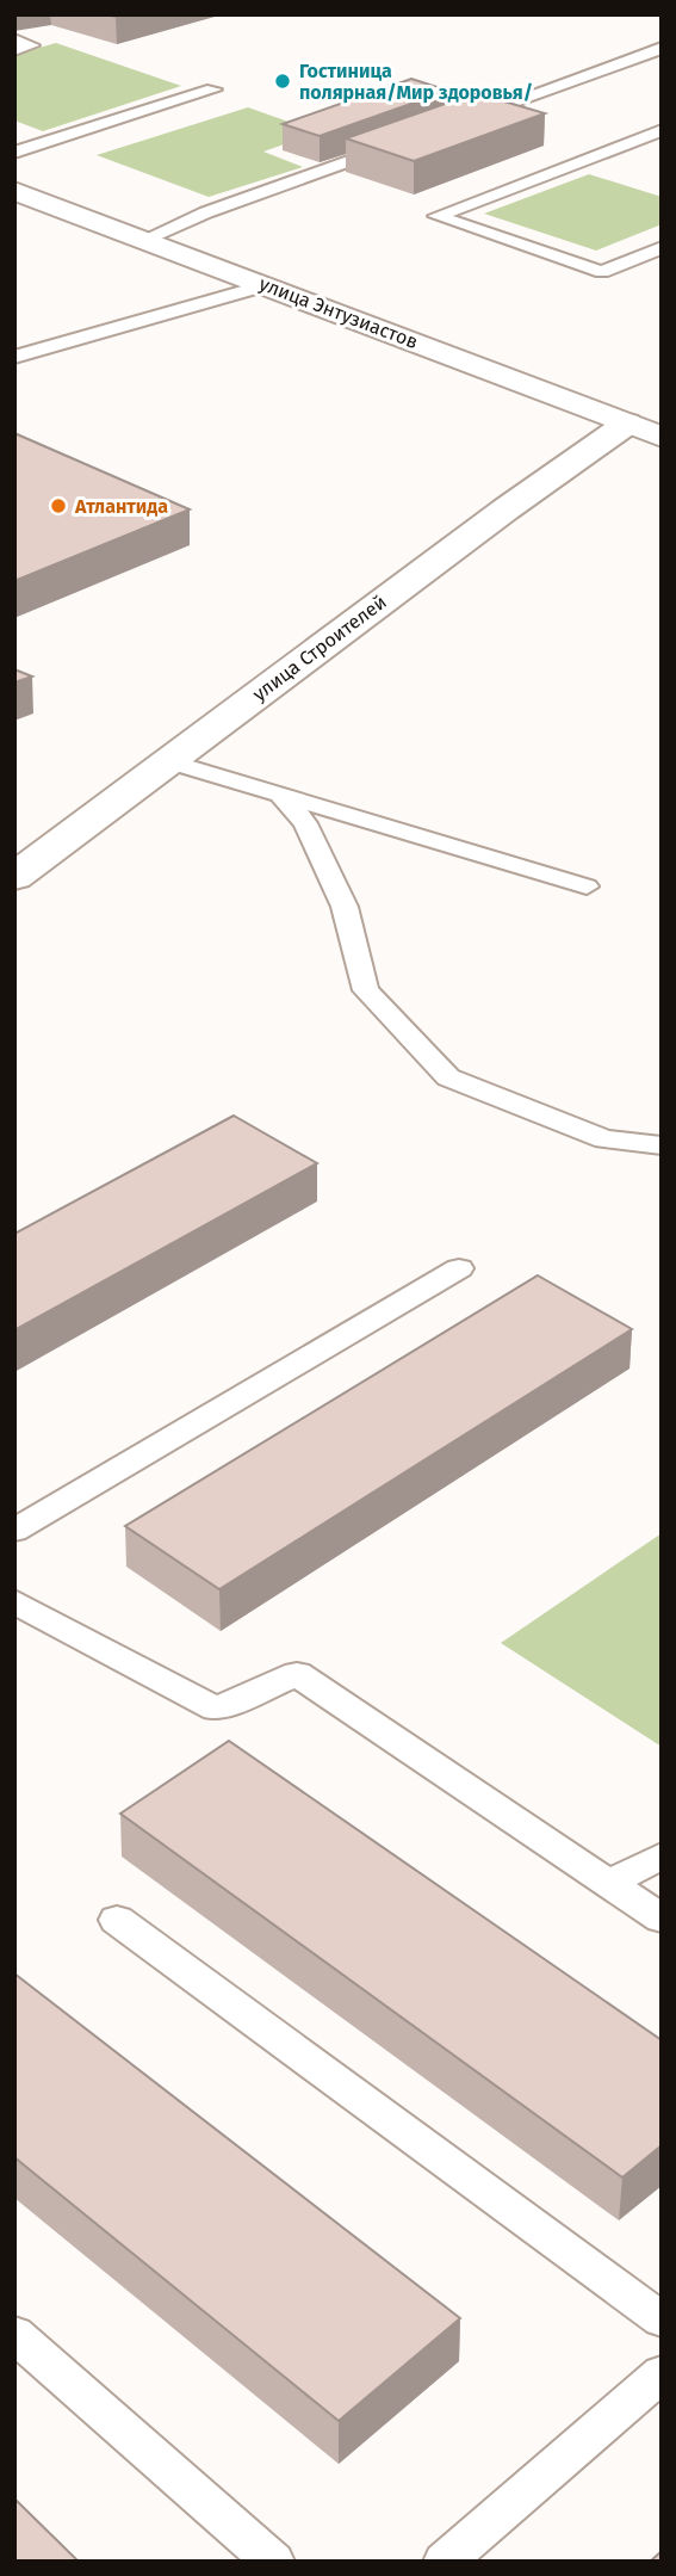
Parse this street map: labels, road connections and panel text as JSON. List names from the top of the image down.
{
  "streets": {
    "street": ["улица Энтузиастов", "улица Строителей"]
  },
  "crossings": [
    ["улица Энтузиастов", "улица Строителей"]
  ],
  "places": ["Гостиница полярная/Мир здоровья/", "Атлантида"]
}
